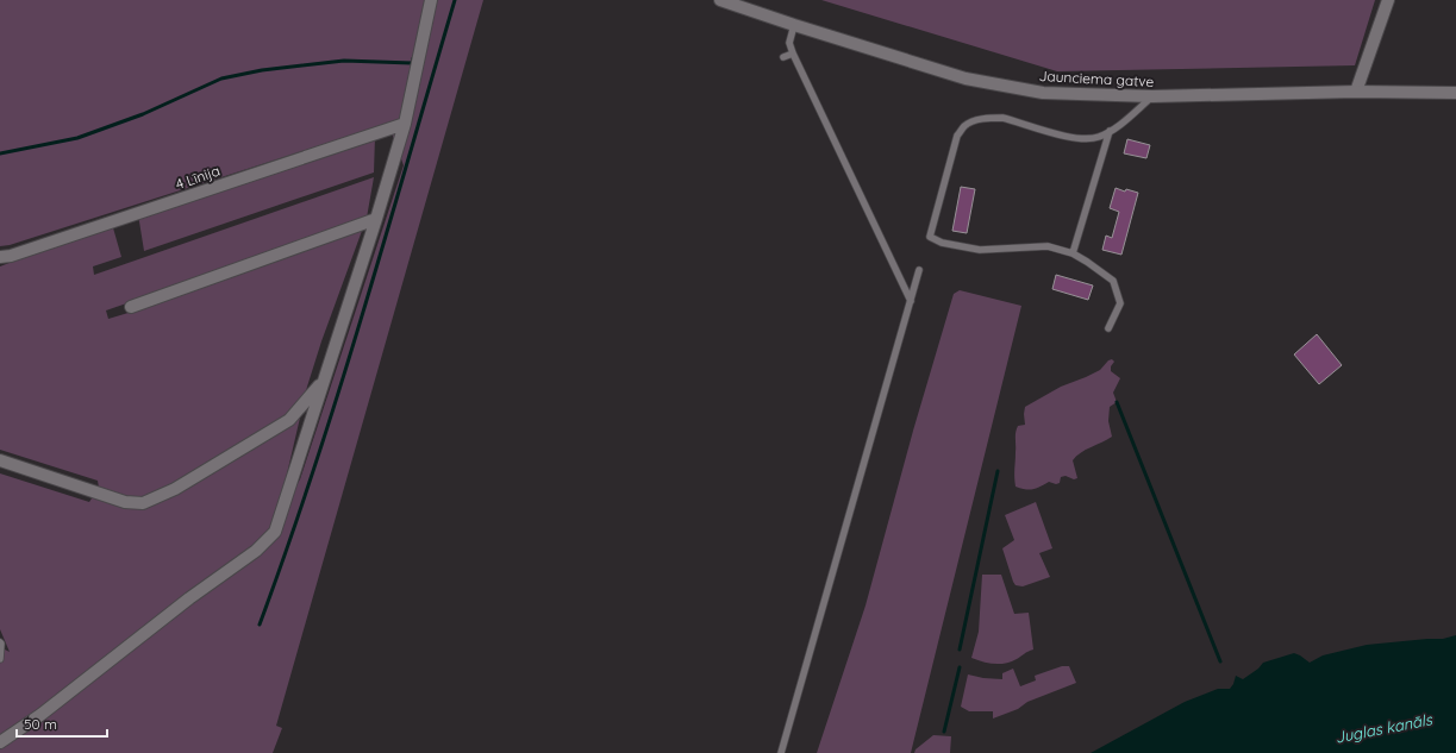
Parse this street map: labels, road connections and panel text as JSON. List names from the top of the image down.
{
  "streets": {
    "street": ["Jaunciema gatve", "4 Līnija"]
  },
  "water": ["Juglas kanāls"],
  "scale_bar": "50 m"
}
